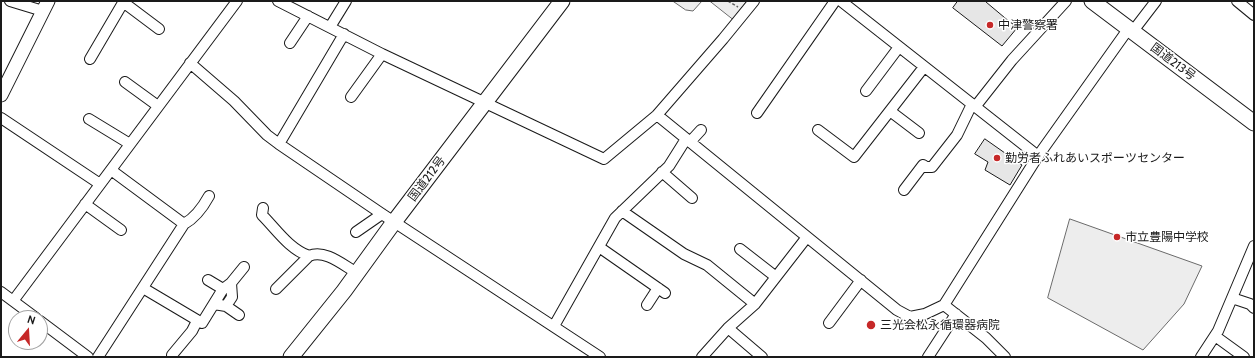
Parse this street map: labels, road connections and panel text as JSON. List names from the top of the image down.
{
  "streets": {
    "highway": ["国道213号", "国道212号"]
  },
  "places": [
    "中津警察署",
    "勤労者ふれあいスポーツセンター",
    "市立豊陽中学校",
    "三光会松永循環器病院"
  ],
  "north": "top"
}
